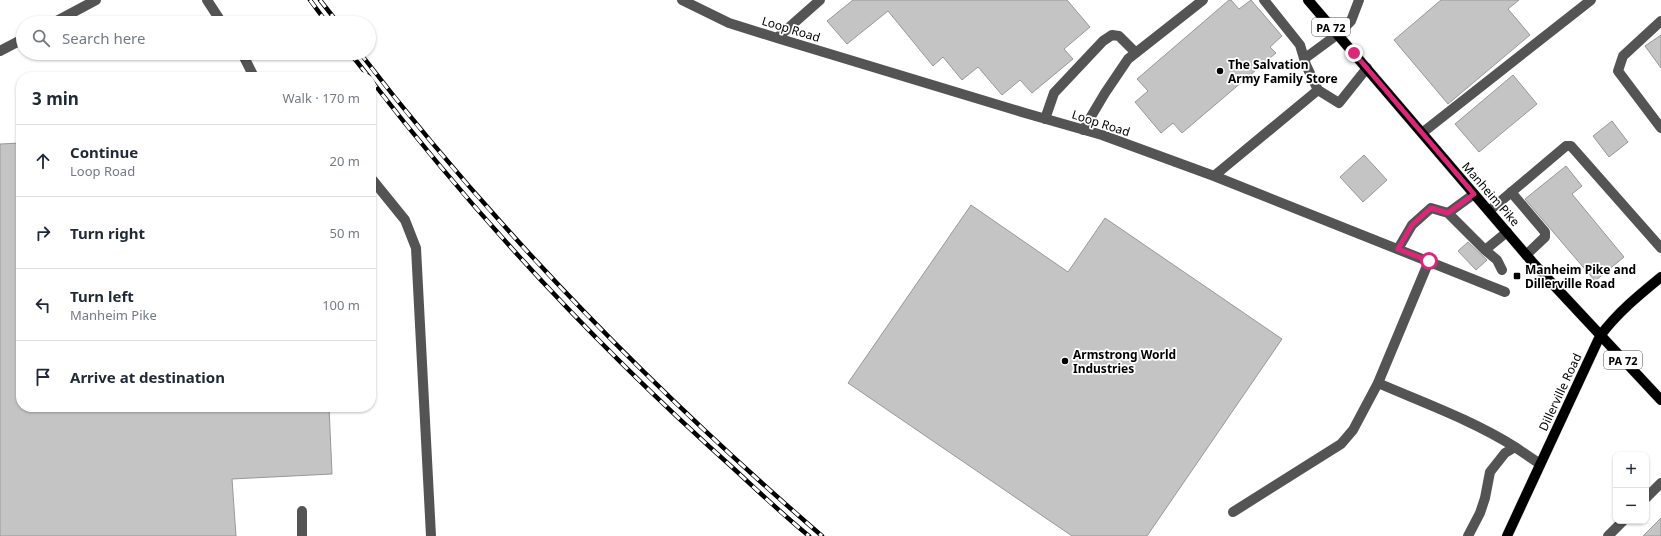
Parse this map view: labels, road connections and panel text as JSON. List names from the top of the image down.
{
  "streets": {
    "main road": ["PA 72", "Manheim Pike", "Dillerville Road"],
    "street": ["Loop Road"]
  },
  "crossings": [
    ["Manheim Pike", "Dillerville Road"]
  ],
  "places": {
    "other": ["The Salvation Army Family Store", "Armstrong World Industries"],
    "transit": ["Manheim Pike and Dillerville Road"]
  },
  "page": {
    "search": "Search here",
    "heading": ["3 min", "Walk · 170 m"],
    "list": [
      ["Continue", "Loop Road", "20 m"],
      ["Turn right", "50 m"],
      ["Turn left", "Manheim Pike", "100 m"],
      "Arrive at destination"
    ],
    "map_buttons": ["+", "−"]
  }
}
